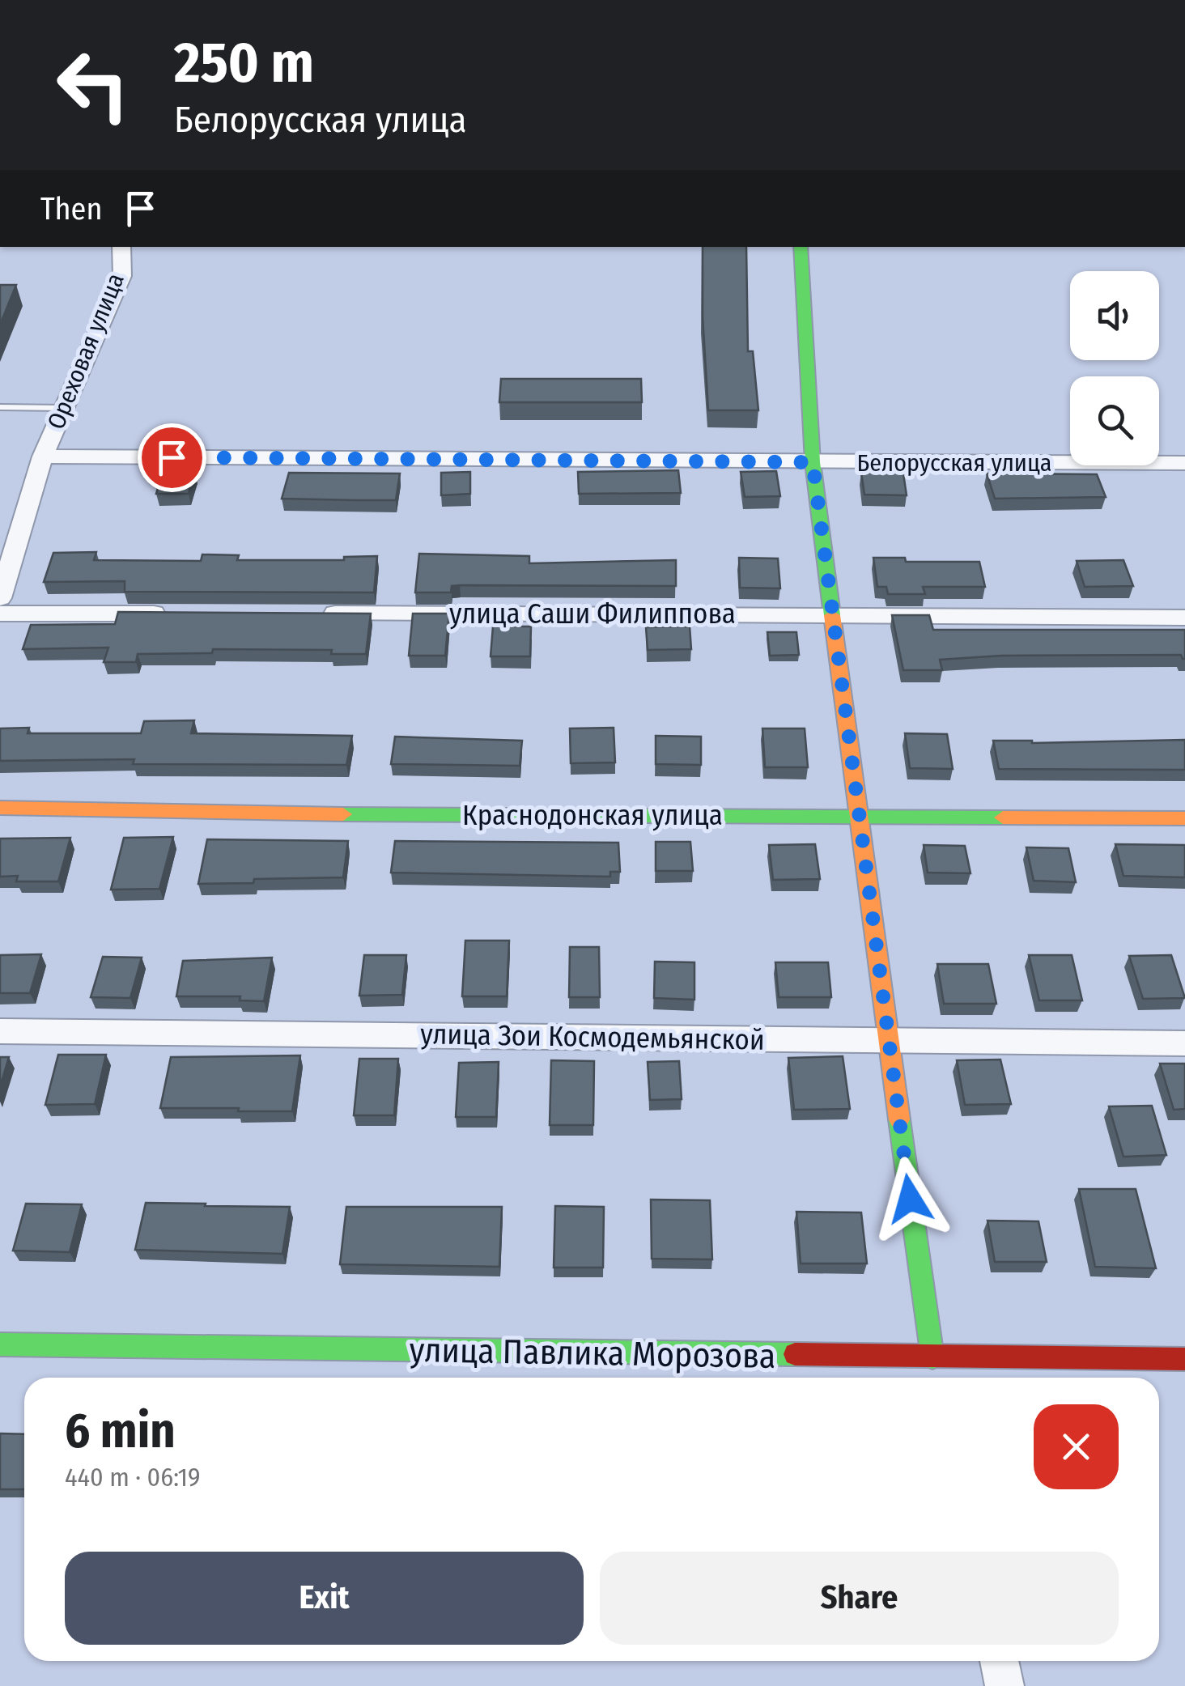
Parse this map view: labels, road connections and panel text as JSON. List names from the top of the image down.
{
  "streets": {
    "street": [
      "Ореховая улица",
      "Белорусская улица",
      "улица Саши Филиппова",
      "Краснодонская улица",
      "улица Зои Космодемьянской",
      "улица Павлика Морозова"
    ]
  },
  "crossings": [
    ["Ореховая улица", "Белорусская улица"]
  ],
  "page": {
    "turn": ["250 m", "Белорусская улица"],
    "then": "Then",
    "heading": ["6 min", "440 m · 06:19"],
    "buttons": ["Exit", "Share"]
  }
}
